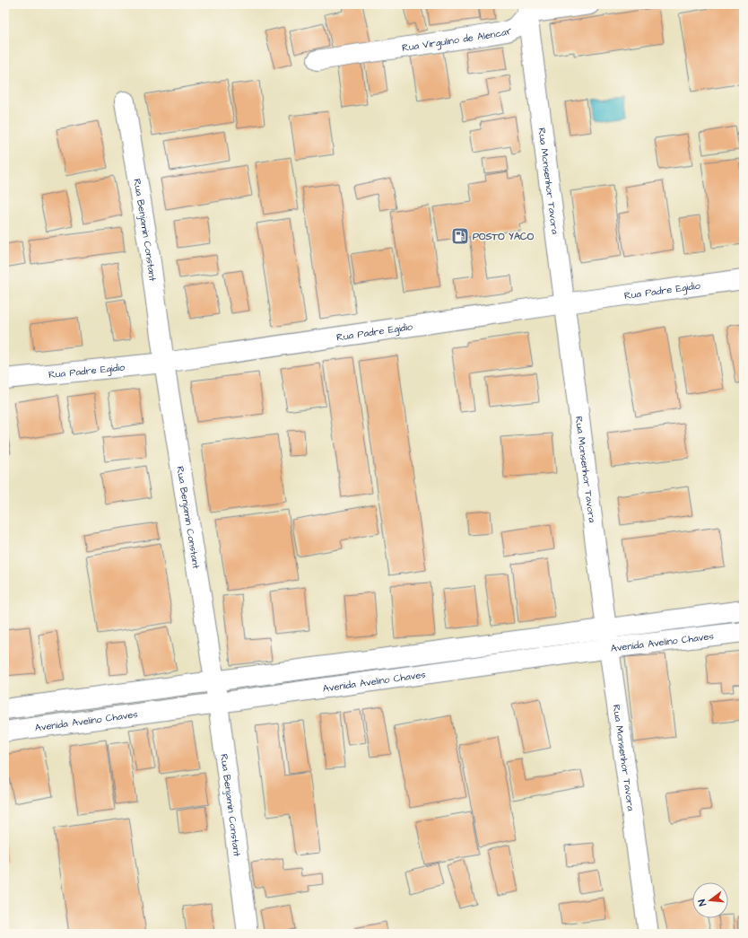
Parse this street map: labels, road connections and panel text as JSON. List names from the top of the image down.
{
  "streets": {
    "street": [
      "Rua Virgulino de Alencar",
      "Rua Monsenhor Tavora",
      "Rua Benjamin Constant",
      "Rua Padre Egidio",
      "Avenida Avelino Chaves"
    ]
  },
  "crossings": [
    ["Rua Virgulino de Alencar", "Rua Monsenhor Tavora"],
    ["Rua Monsenhor Tavora", "Rua Padre Egidio"],
    ["Rua Monsenhor Tavora", "Avenida Avelino Chaves"],
    ["Rua Benjamin Constant", "Rua Padre Egidio"],
    ["Rua Benjamin Constant", "Avenida Avelino Chaves"]
  ],
  "places": {
    "fuel station": ["POSTO YACO"]
  },
  "north": "left"
}
